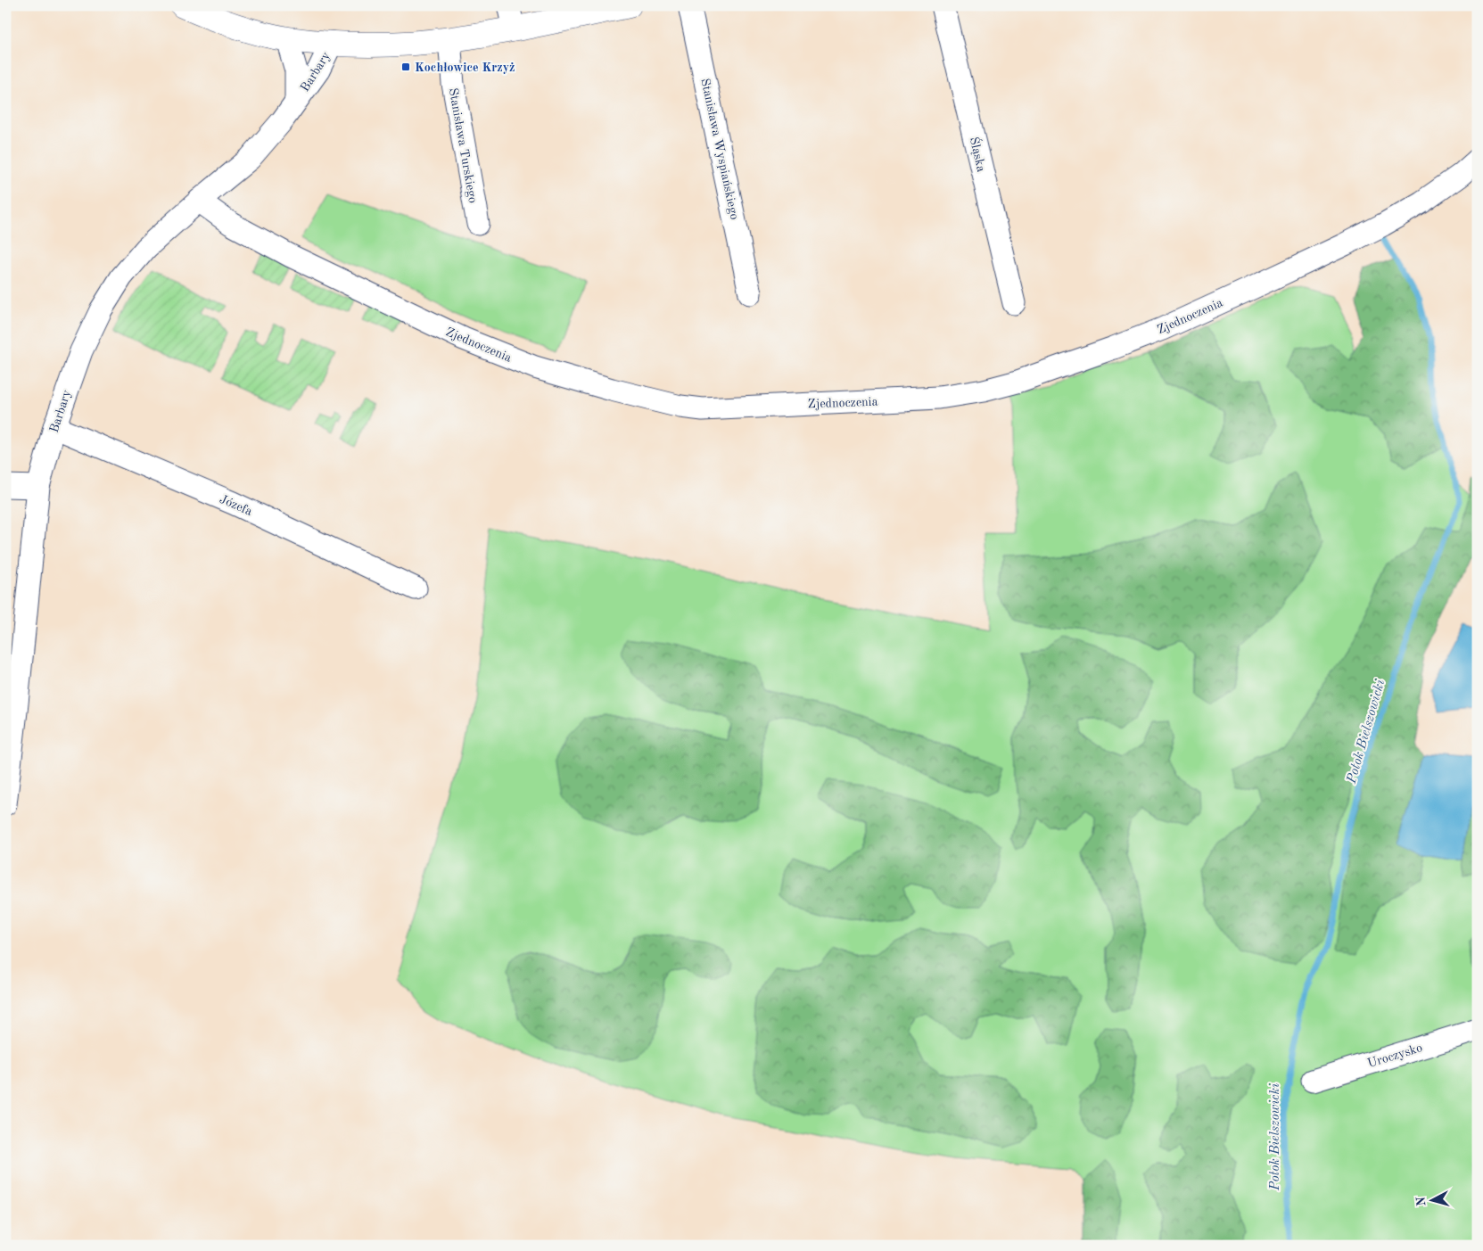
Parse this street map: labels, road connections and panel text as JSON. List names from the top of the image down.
{
  "streets": {
    "street": [
      "Barbary",
      "Stanisława Turskiego",
      "Stanisława Wyspiańskiego",
      "Śląska",
      "Zjednoczenia",
      "Józefa",
      "Uroczysko"
    ]
  },
  "crossings": [
    ["Barbary", "Zjednoczenia"],
    ["Barbary", "Józefa"]
  ],
  "water": ["Potok Bielszowicki"],
  "places": {
    "transit": ["Kochłowice Krzyż"]
  },
  "north": "left"
}
